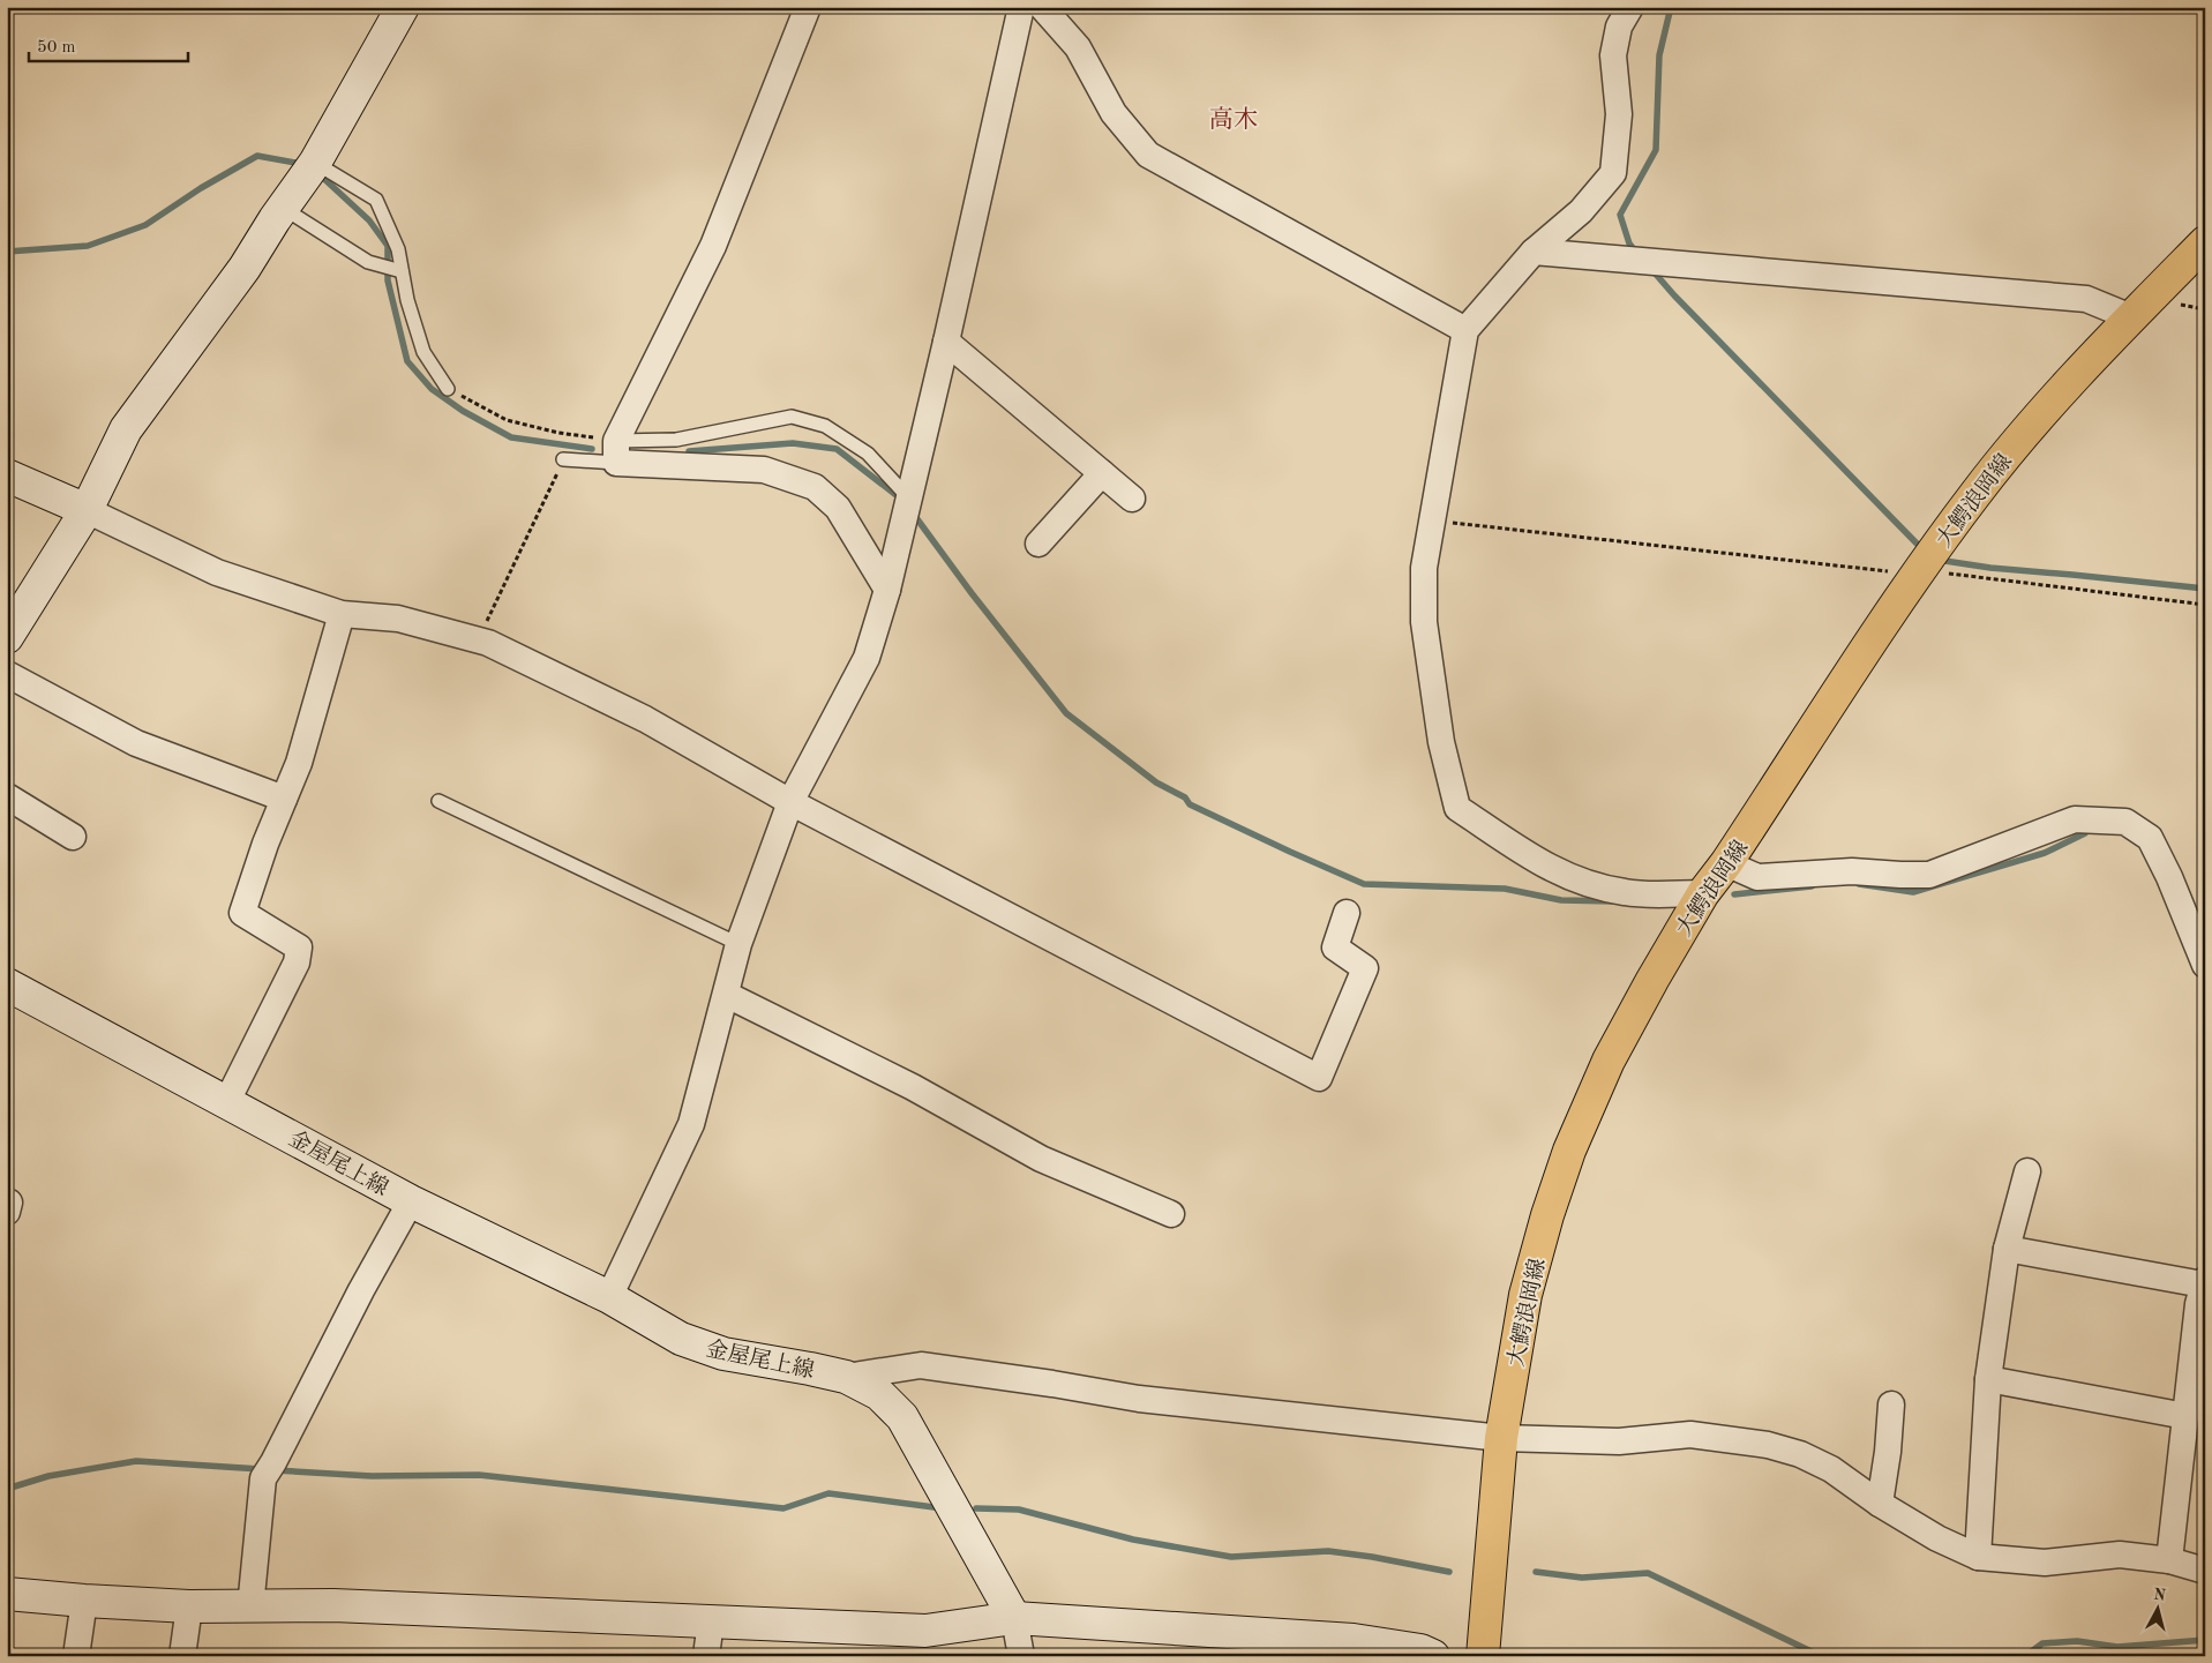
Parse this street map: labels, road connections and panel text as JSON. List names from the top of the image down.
{
  "streets": {
    "main road": ["大鰐浪岡線"],
    "street": ["金屋尾上線"]
  },
  "districts": ["高木"],
  "scale_bar": "50 m",
  "north": "top"
}
